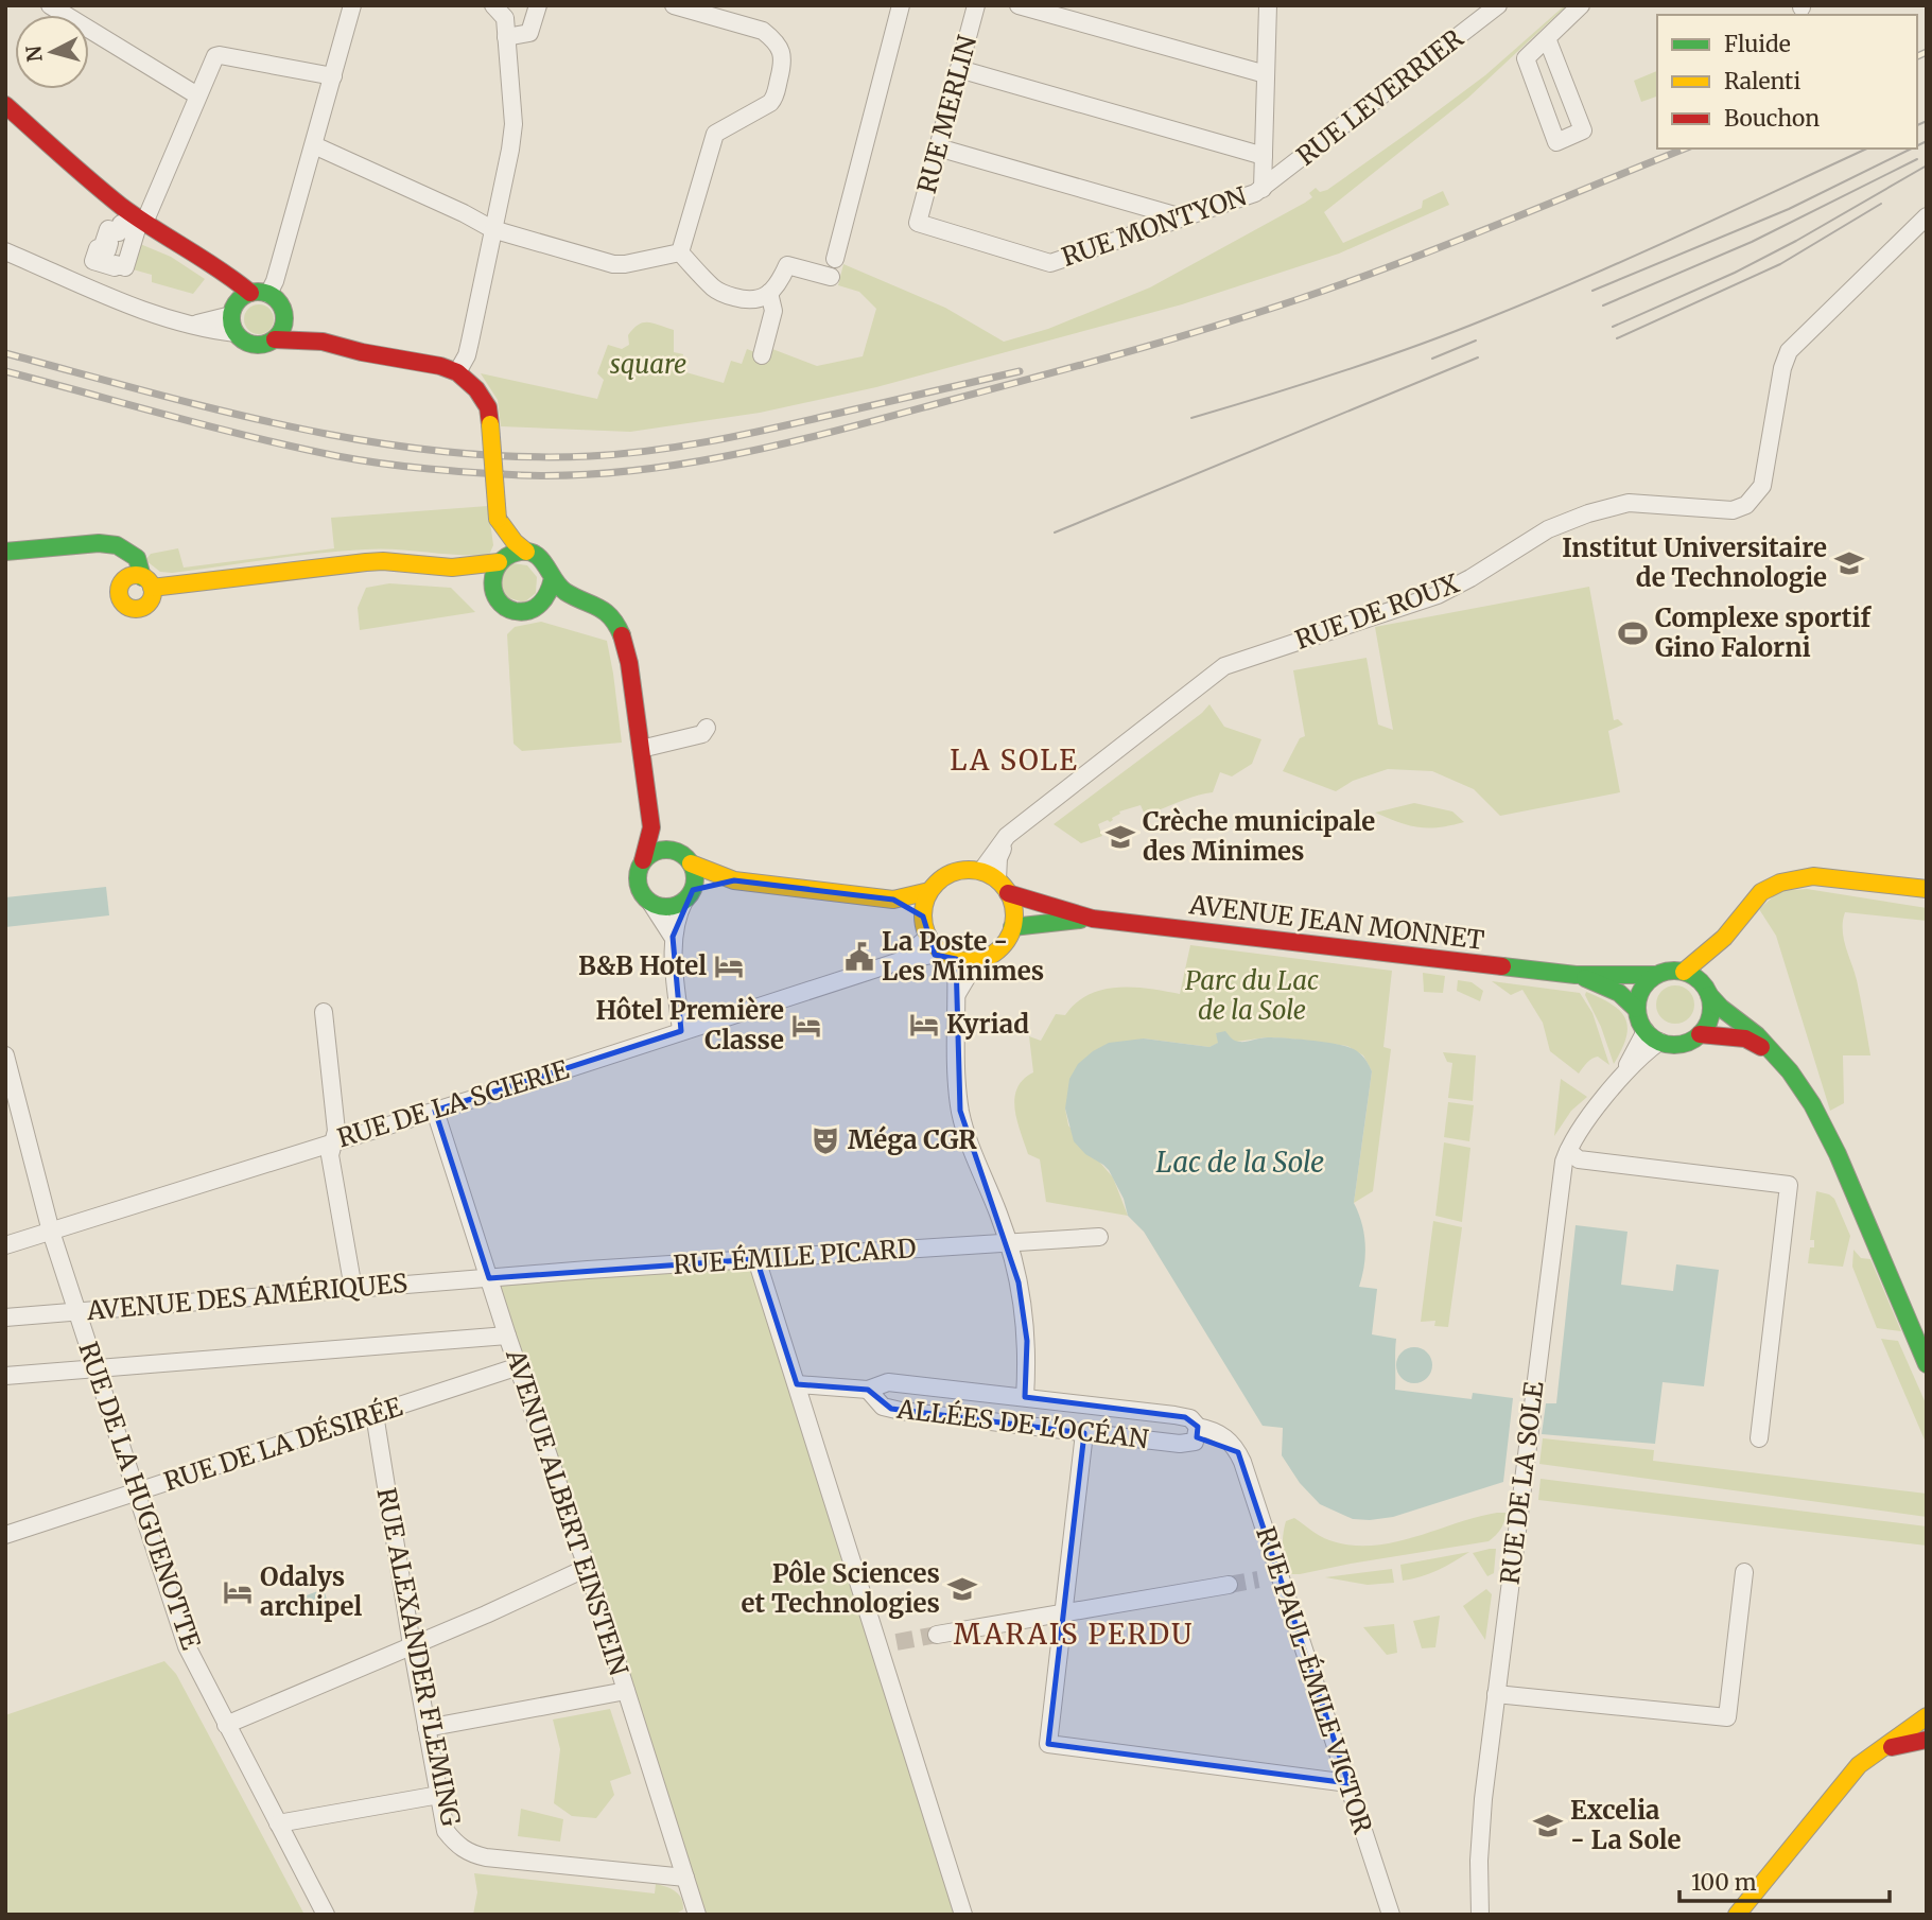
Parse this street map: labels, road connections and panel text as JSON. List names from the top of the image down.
{
  "streets": {
    "street": [
      "RUE LEVERRIER",
      "RUE MERLIN",
      "RUE MONTYON",
      "RUE DE ROUX",
      "AVENUE JEAN MONNET",
      "RUE DE LA SCIERIE",
      "RUE ÉMILE PICARD",
      "AVENUE DES AMÉRIQUES",
      "ALLÉES DE L'OCÉAN",
      "RUE DE LA DÉSIRÉE",
      "RUE DE LA SOLE",
      "RUE DE LA HUGUENOTTE",
      "AVENUE ALBERT EINSTEIN",
      "RUE ALEXANDER FLEMING",
      "RUE PAUL-ÉMILE VICTOR"
    ]
  },
  "crossings": [
    ["RUE LEVERRIER", "RUE MONTYON"],
    ["RUE MERLIN", "RUE MONTYON"],
    ["RUE DE ROUX", "AVENUE JEAN MONNET"],
    ["RUE DE ROUX", "RUE DE LA SCIERIE"],
    ["AVENUE JEAN MONNET", "RUE DE LA SCIERIE"],
    ["AVENUE JEAN MONNET", "RUE DE LA SOLE"],
    ["RUE DE LA SCIERIE", "RUE DE LA HUGUENOTTE"],
    ["RUE DE LA SCIERIE", "AVENUE ALBERT EINSTEIN"],
    ["RUE ÉMILE PICARD", "AVENUE DES AMÉRIQUES"],
    ["RUE ÉMILE PICARD", "AVENUE ALBERT EINSTEIN"],
    ["AVENUE DES AMÉRIQUES", "RUE DE LA HUGUENOTTE"],
    ["AVENUE DES AMÉRIQUES", "AVENUE ALBERT EINSTEIN"],
    ["ALLÉES DE L'OCÉAN", "RUE PAUL-ÉMILE VICTOR"],
    ["RUE DE LA DÉSIRÉE", "RUE DE LA HUGUENOTTE"],
    ["RUE DE LA DÉSIRÉE", "AVENUE ALBERT EINSTEIN"],
    ["RUE DE LA DÉSIRÉE", "RUE ALEXANDER FLEMING"],
    ["AVENUE ALBERT EINSTEIN", "RUE ALEXANDER FLEMING"]
  ],
  "districts": ["LA SOLE", "MARAIS PERDU"],
  "water": ["Lac de la Sole"],
  "parks": ["square", "Parc du Lac de la Sole"],
  "places": {
    "school or university": [
      "Institut Universitaire de Technologie",
      "Crèche municipale des Minimes",
      "Pôle Sciences et Technologies",
      "Excelia - La Sole"
    ],
    "sports": ["Complexe sportif Gino Falorni"],
    "public building": ["La Poste - Les Minimes"],
    "hotel": [
      "B&B Hotel",
      "Kyriad",
      "Hôtel Première Classe",
      "Odalys archipel"
    ],
    "theatre": ["Méga CGR"]
  },
  "legend": ["Fluide", "Ralenti", "Bouchon"],
  "scale_bar": "100 m",
  "north": "left"
}
